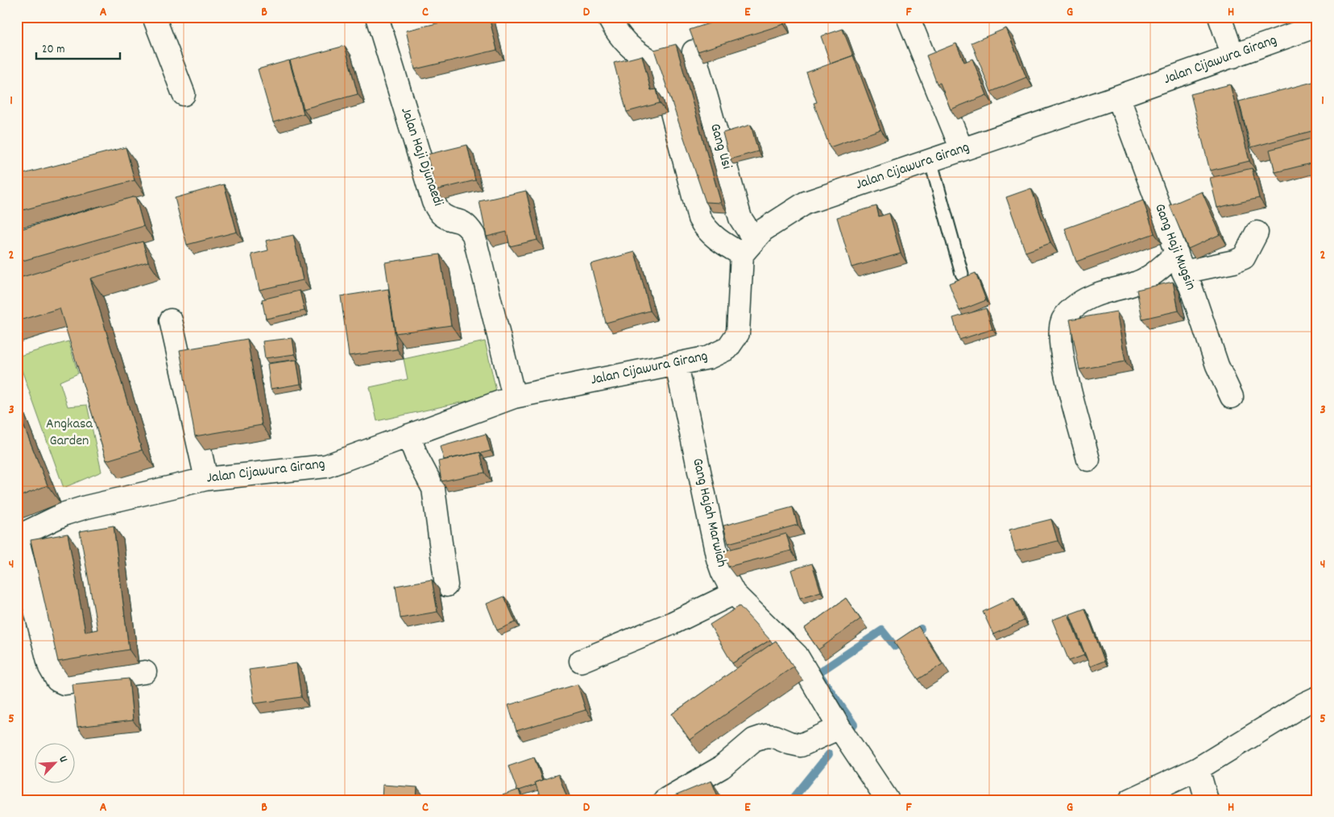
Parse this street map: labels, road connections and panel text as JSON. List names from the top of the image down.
{
  "streets": {
    "street": [
      "Jalan Cijawura Girang",
      "Gang Usi",
      "Jalan Haji Djunaedi",
      "Gang Haji Mugsin",
      "Gang Hajah Marwiah"
    ]
  },
  "crossings": [
    ["Jalan Cijawura Girang", "Gang Usi"],
    ["Jalan Cijawura Girang", "Jalan Haji Djunaedi"],
    ["Jalan Cijawura Girang", "Gang Haji Mugsin"],
    ["Jalan Cijawura Girang", "Gang Hajah Marwiah"]
  ],
  "parks": ["Angkasa Garden"],
  "scale_bar": "20 m",
  "north": "top right",
  "grid": {
    "columns": [
      "A",
      "B",
      "C",
      "D",
      "E",
      "F",
      "G",
      "H"
    ],
    "rows": [
      "1",
      "2",
      "3",
      "4",
      "5"
    ]
  }
}
